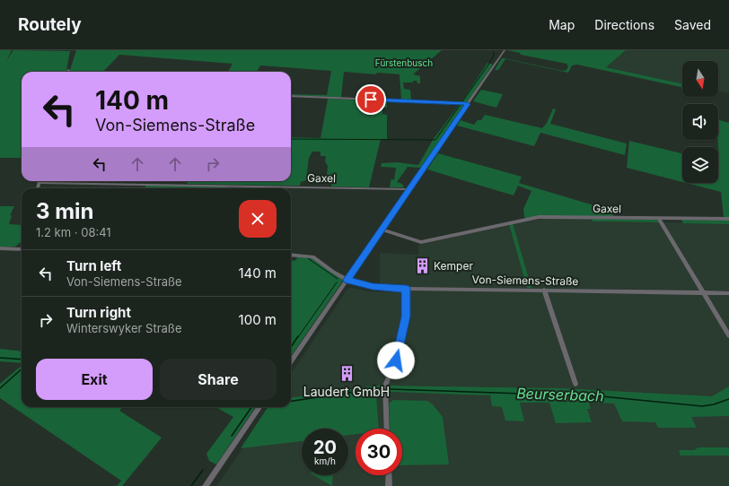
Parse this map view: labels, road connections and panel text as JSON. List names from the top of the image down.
{
  "streets": {
    "street": ["Gaxel", "Von-Siemens-Straße"]
  },
  "water": ["Beurserbach"],
  "parks": ["Fürstenbusch"],
  "places": {
    "building": ["Kemper", "Laudert GmbH"]
  },
  "north": "bottom",
  "page": {
    "header": "Routely",
    "nav": ["Map", "Directions", "Saved"],
    "turn": ["140 m", "Von-Siemens-Straße"],
    "heading": ["3 min", "1.2 km · 08:41"],
    "list": [
      {
        "name": "Turn left",
        "note": "Von-Siemens-Straße",
        "value": "140 m"
      },
      {
        "name": "Turn right",
        "note": "Winterswyker Straße",
        "value": "100 m"
      }
    ],
    "buttons": ["Exit", "Share"],
    "speed": "20 km/h",
    "limit": "30"
  }
}
